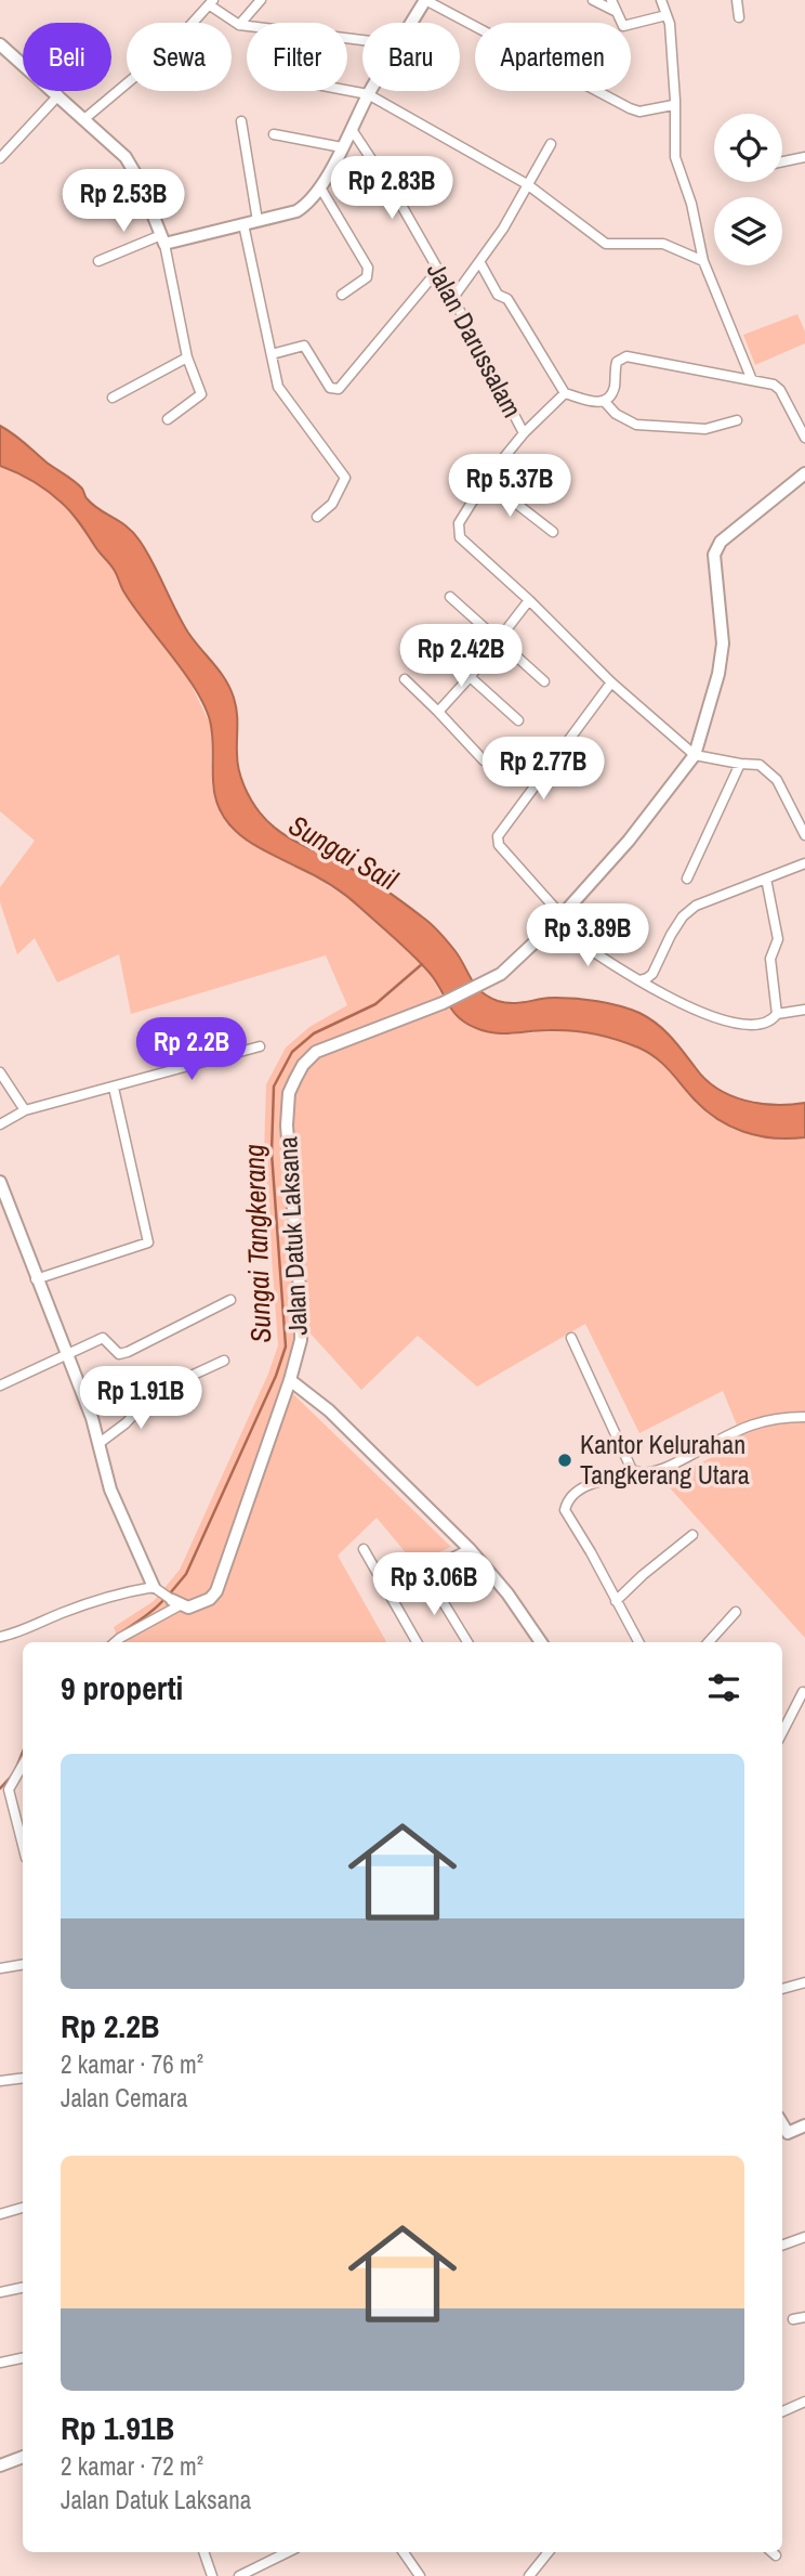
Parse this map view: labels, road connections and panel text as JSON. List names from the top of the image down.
{
  "streets": {
    "street": ["Jalan Darussalam", "Jalan Datuk Laksana"]
  },
  "water": ["Sungai Sail", "Sungai Tangkerang"],
  "places": ["Kantor Kelurahan Tangkerang Utara"],
  "page": {
    "chip": [
      "Beli",
      "Sewa",
      "Filter",
      "Baru",
      "Apartemen"
    ],
    "price": [
      "Rp 2.83B",
      "Rp 2.53B",
      "Rp 5.37B",
      "Rp 2.42B",
      "Rp 2.77B",
      "Rp 3.89B",
      "Rp 2.2B",
      "Rp 1.91B",
      "Rp 3.06B"
    ],
    "heading": "9 properti",
    "list": [
      {
        "name": "Rp 2.2B",
        "note": "2 kamar · 76 m² · Jalan Cemara"
      },
      {
        "name": "Rp 1.91B",
        "note": "2 kamar · 72 m² · Jalan Datuk Laksana"
      }
    ]
  }
}
